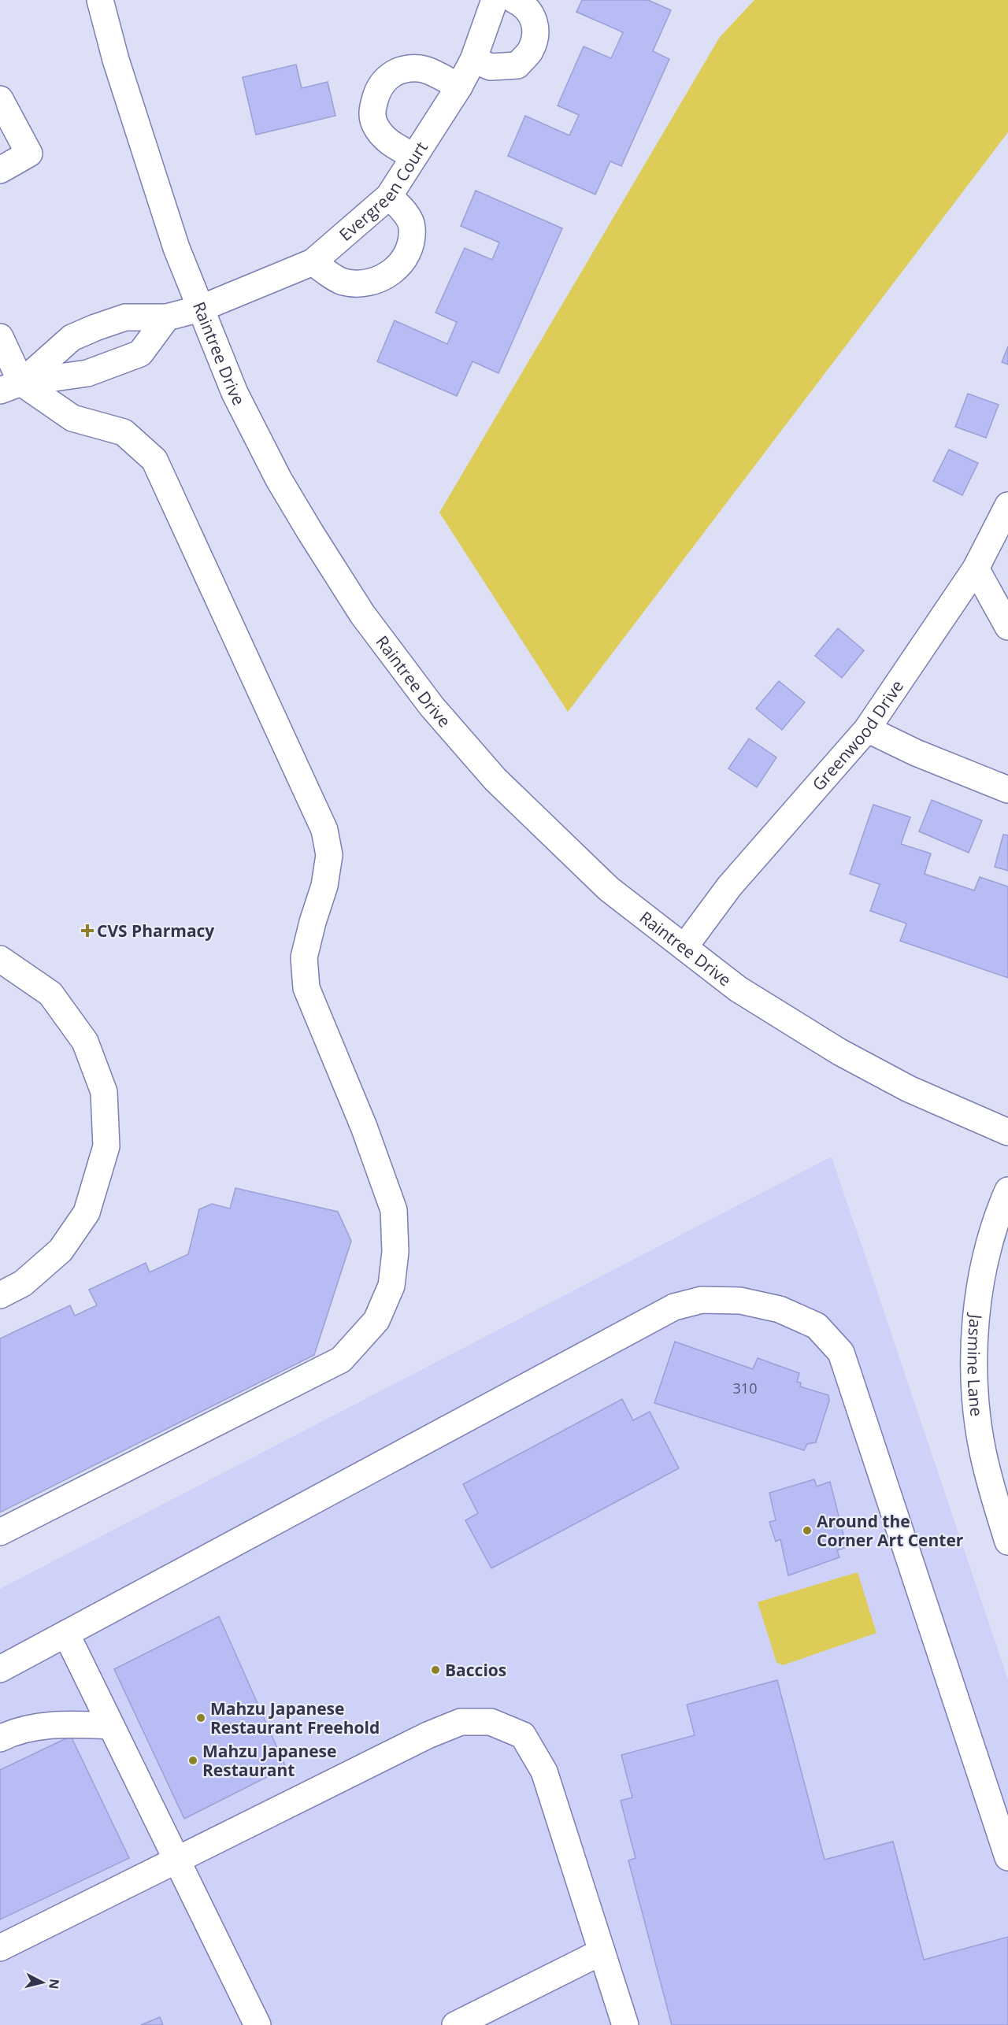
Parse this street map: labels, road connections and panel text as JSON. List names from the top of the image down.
{
  "streets": {
    "street": [
      "Evergreen Court",
      "Raintree Drive",
      "Greenwood Drive",
      "Jasmine Lane"
    ]
  },
  "crossings": [
    ["Evergreen Court", "Raintree Drive"],
    ["Raintree Drive", "Greenwood Drive"]
  ],
  "places": {
    "health": ["CVS Pharmacy"],
    "other": [
      "Around the Corner Art Center",
      "Baccios",
      "Mahzu Japanese Restaurant Freehold",
      "Mahzu Japanese Restaurant"
    ]
  },
  "house_numbers": ["310"],
  "north": "right"
}
